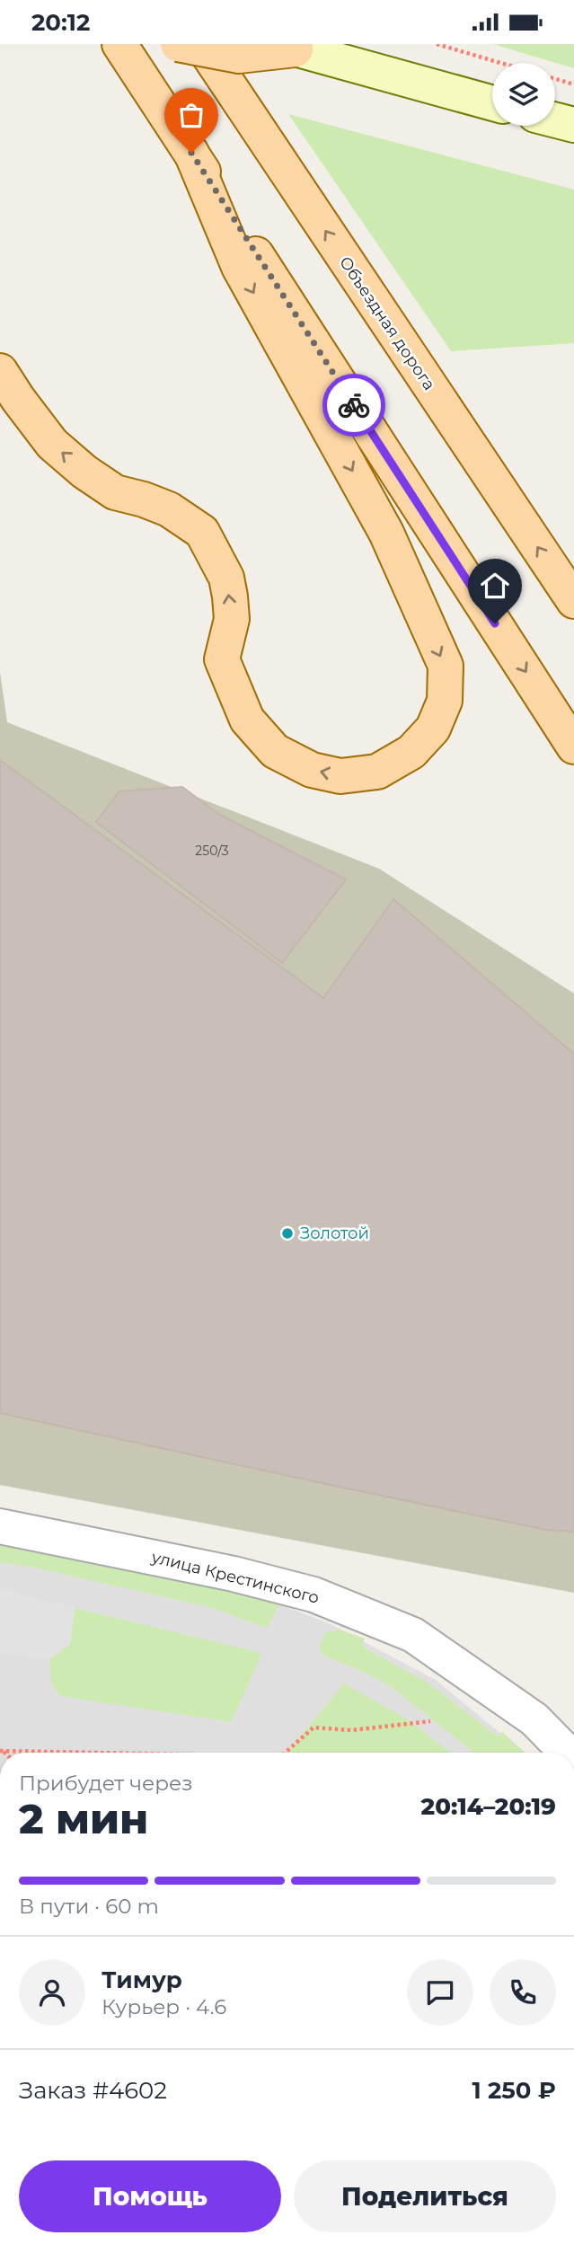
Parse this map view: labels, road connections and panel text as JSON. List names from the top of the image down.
{
  "streets": {
    "main road": ["Объездная дорога"],
    "street": ["улица Крестинского"]
  },
  "places": ["Золотой"],
  "house_numbers": ["250/3"],
  "page": {
    "status": "20:12",
    "heading": ["2 мин", "Прибудет через", "20:14–20:19"],
    "panel": [
      "Тимур",
      "Курьер · 4.6",
      "Заказ #4602",
      "1 250 ₽"
    ],
    "bar": "В пути · 60 m",
    "buttons": ["Помощь", "Поделиться"]
  }
}
